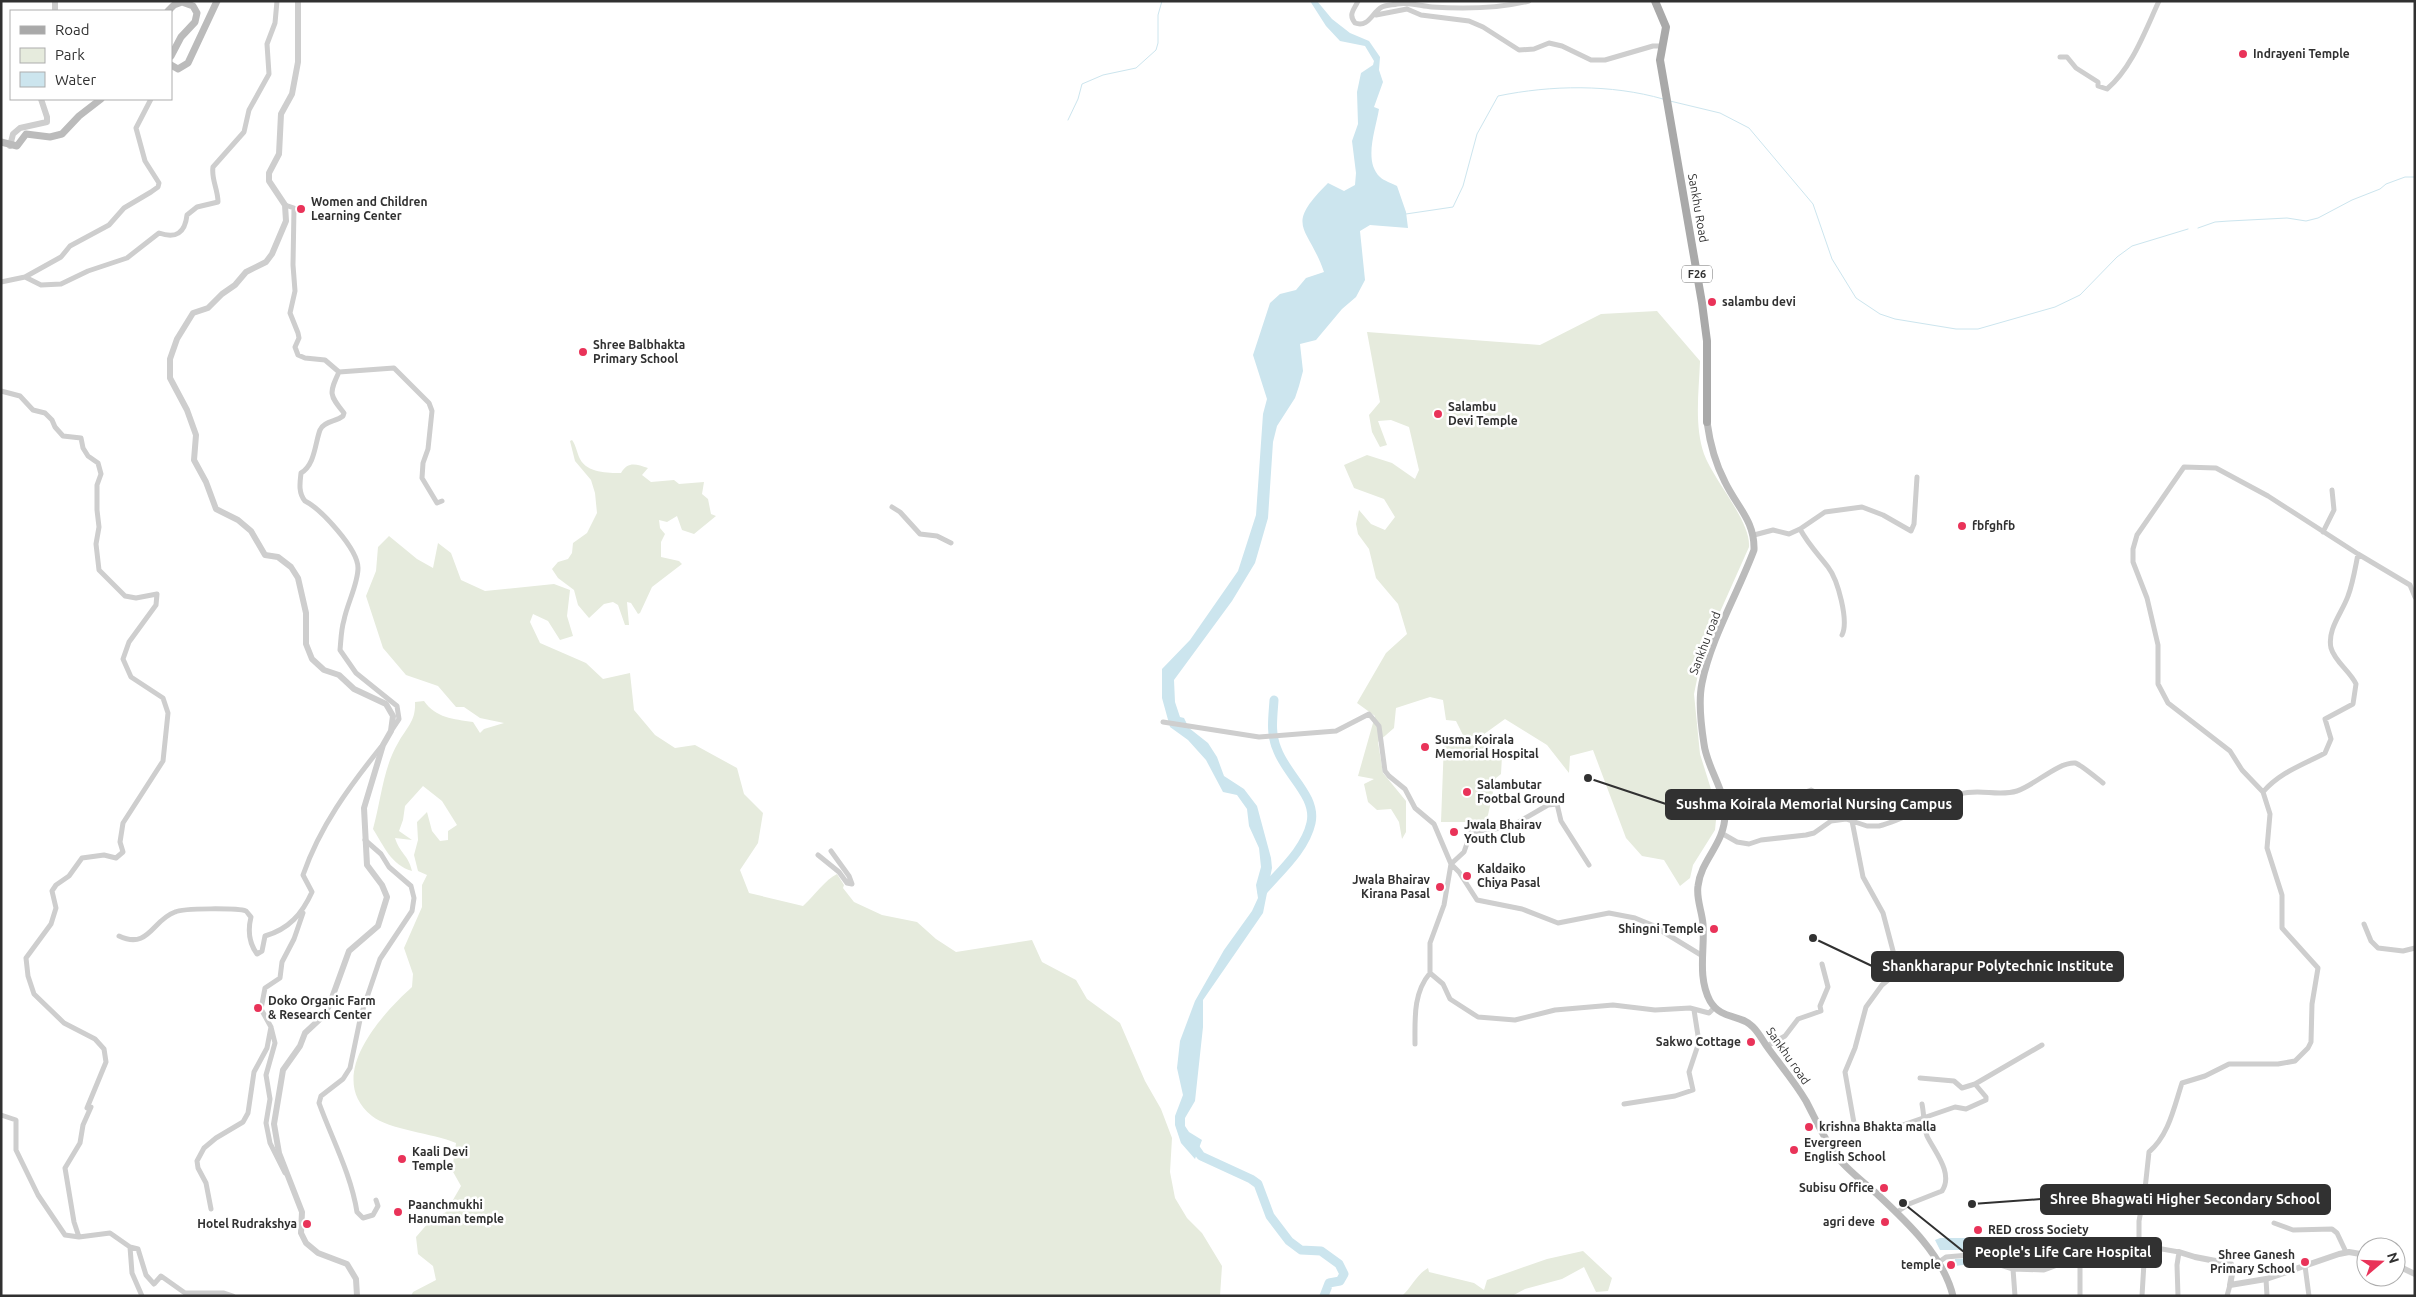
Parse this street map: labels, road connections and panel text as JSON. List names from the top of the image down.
{
  "streets": {
    "main road": ["Sankhu Road", "F26", "Sankhu road"]
  },
  "crossings": [
    ["Sankhu Road", "F26"],
    ["F26", "Sankhu road"]
  ],
  "places": [
    "Indrayeni Temple",
    "Women and Children Learning Center",
    "salambu devi",
    "Shree Balbhakta Primary School",
    "Salambu Devi Temple",
    "fbfghfb",
    "Susma Koirala Memorial Hospital",
    "Sushma Koirala Memorial Nursing Campus",
    "Salambutar Footbal Ground",
    "Jwala Bhairav Youth Club",
    "Kaldaiko Chiya Pasal",
    "Jwala Bhairav Kirana Pasal",
    "Shingni Temple",
    "Shankharapur Polytechnic Institute",
    "Doko Organic Farm & Research Center",
    "Sakwo Cottage",
    "krishna Bhakta malla",
    "Evergreen English School",
    "Kaali Devi Temple",
    "Subisu Office",
    "People's Life Care Hospital",
    "Shree Bhagwati Higher Secondary School",
    "Paanchmukhi Hanuman temple",
    "agri deve",
    "Hotel Rudrakshya",
    "RED cross Society",
    "Shree Ganesh Primary School",
    "temple"
  ],
  "legend": ["Road", "Park", "Water"],
  "north": "right"
}
